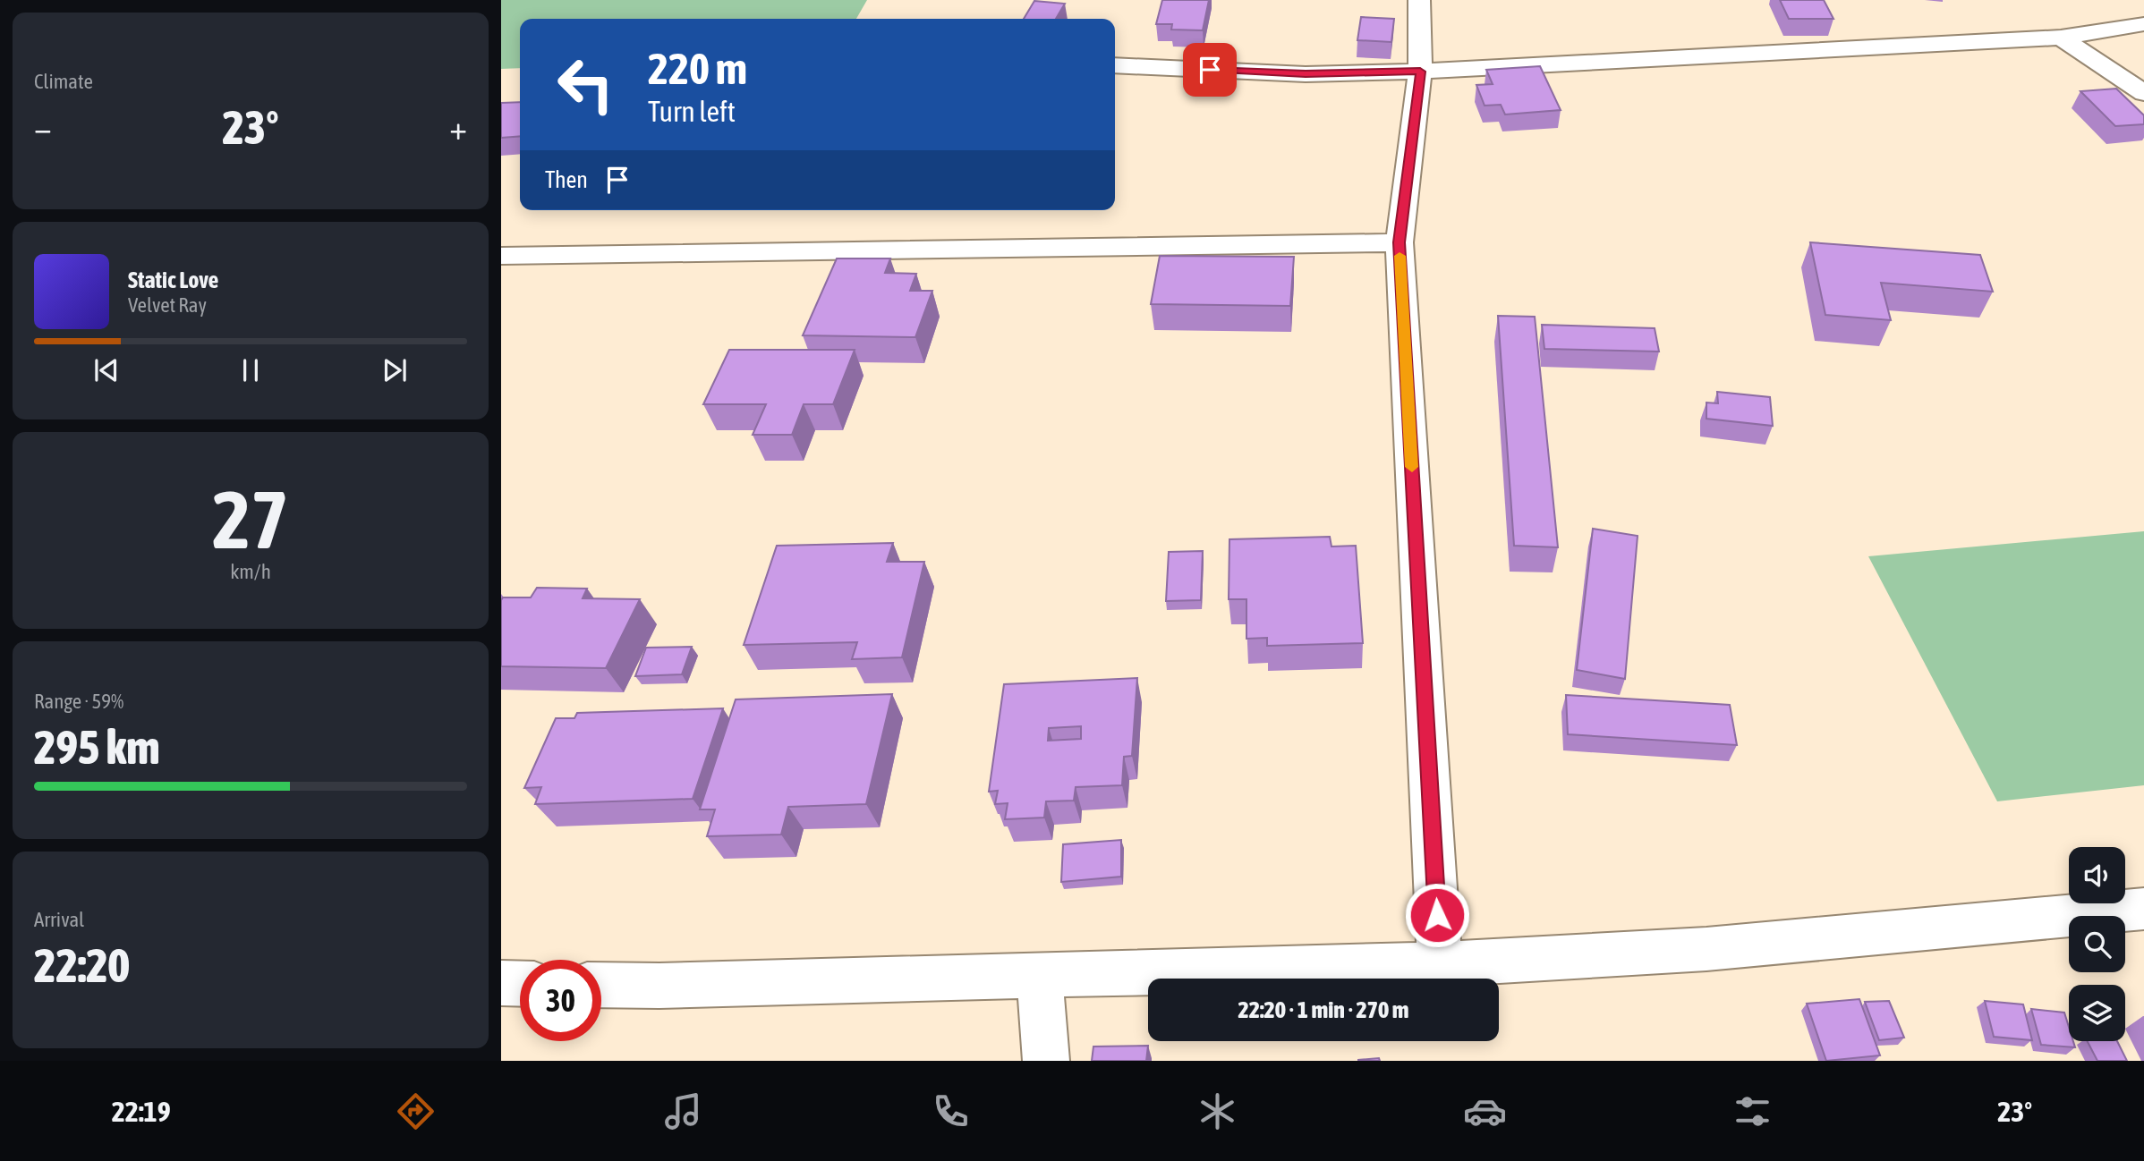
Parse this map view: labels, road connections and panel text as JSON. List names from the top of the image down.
{
  "page": {
    "tile": [
      "Climate",
      ["27", "km/h"],
      ["Range · 59%", "295 km"],
      ["Arrival", "22:20"]
    ],
    "turn": ["220 m", "Turn left"],
    "heat": ["−", "23°", "+"],
    "then": "Then",
    "song": ["Static Love", "Velvet Ray"],
    "limit": "30",
    "trip": "22:20 · 1 min · 270 m",
    "tabs": ["22:19", "23°"]
  }
}
